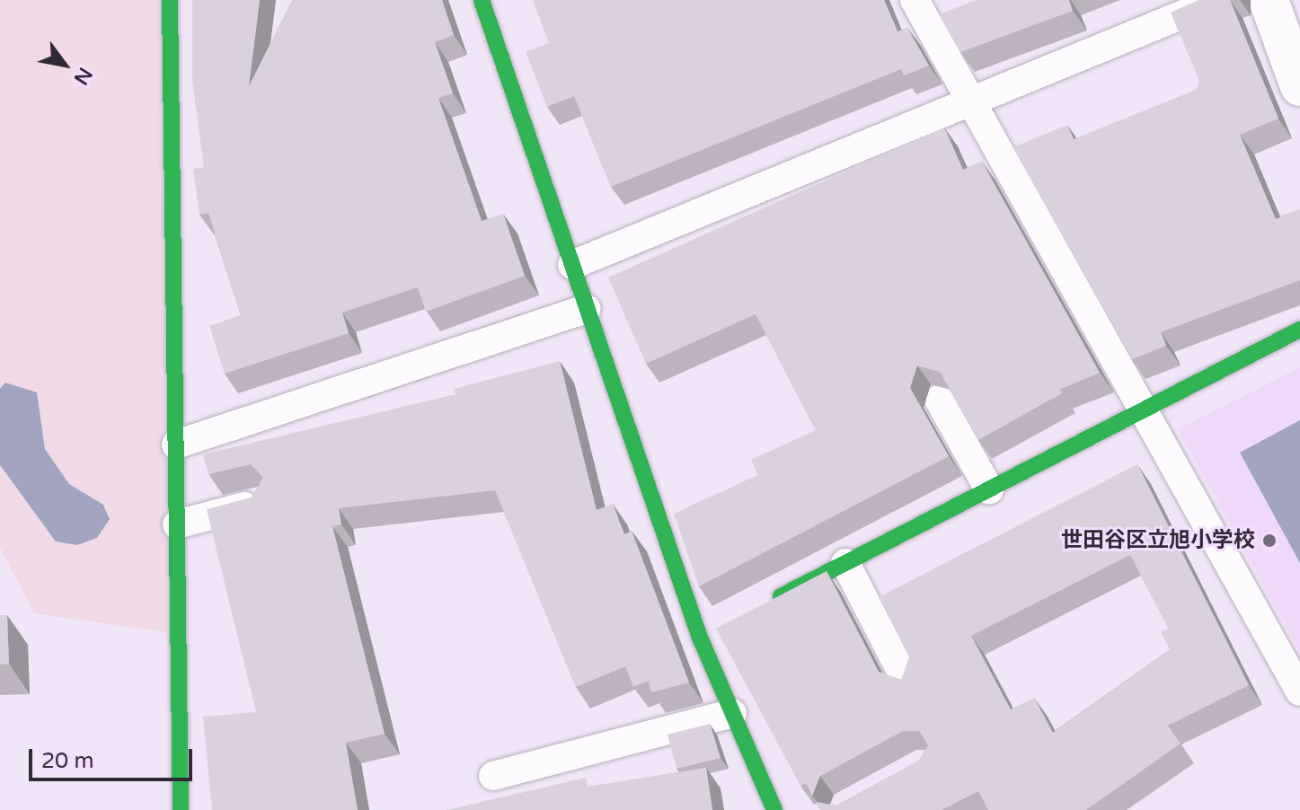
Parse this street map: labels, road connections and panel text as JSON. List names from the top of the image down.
{
  "places": ["世田谷区立旭小学校"],
  "scale_bar": "20 m",
  "north": "bottom right"
}
